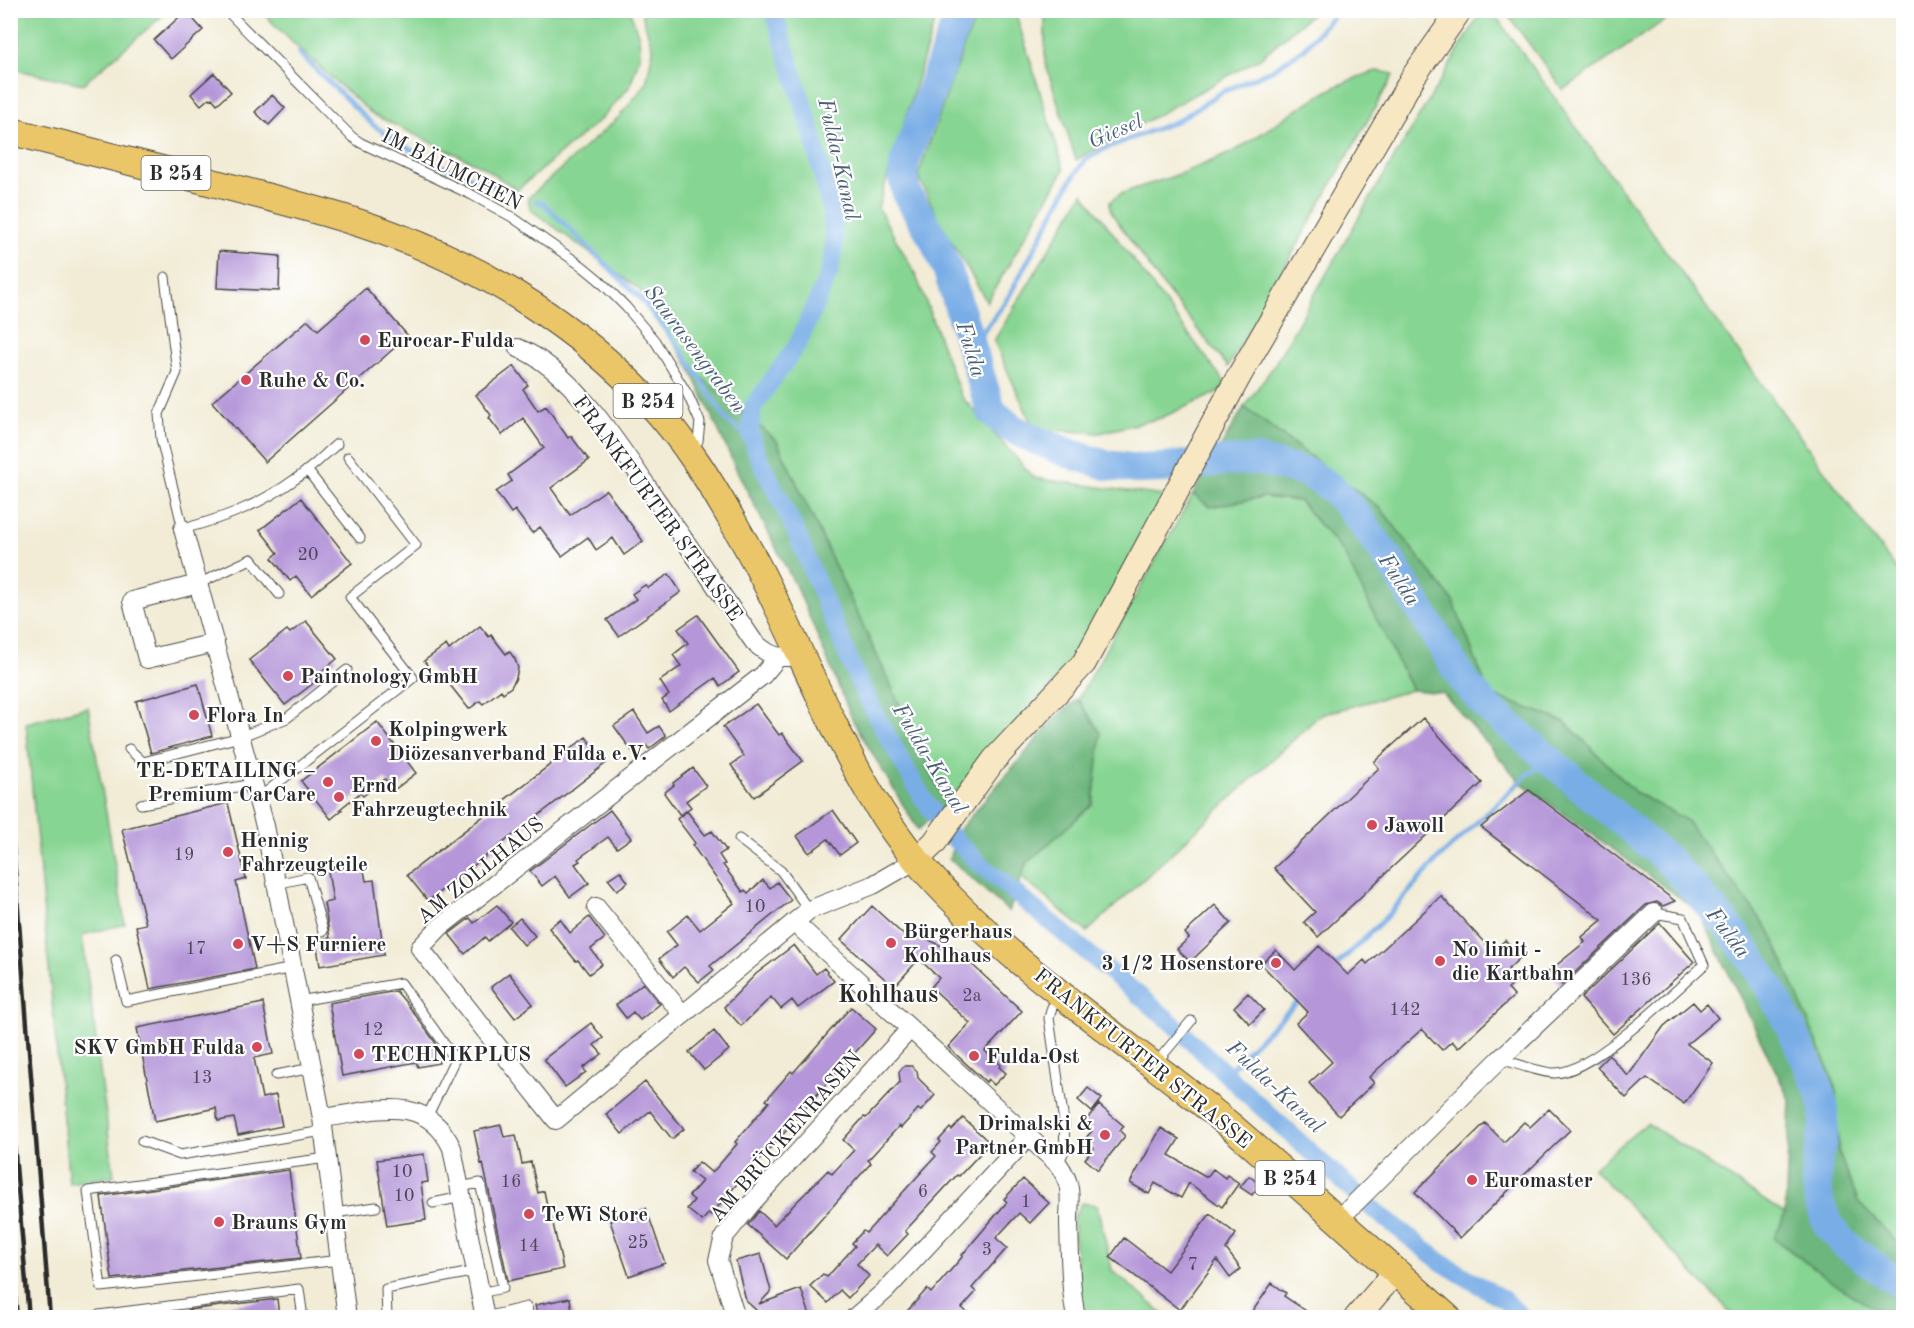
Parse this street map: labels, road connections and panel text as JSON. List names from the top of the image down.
{
  "streets": {
    "main road": ["B 254", "FRANKFURTER STRASSE"],
    "street": ["AM ZOLLHAUS", "AM BRÜCKENRASEN"],
    "lane": ["IM BÄUMCHEN"]
  },
  "crossings": [
    ["IM BÄUMCHEN", "B 254"],
    ["IM BÄUMCHEN", "FRANKFURTER STRASSE"],
    ["B 254", "FRANKFURTER STRASSE"],
    ["FRANKFURTER STRASSE", "AM ZOLLHAUS"]
  ],
  "districts": ["Kohlhaus"],
  "water": [
    "Giesel",
    "Fulda-Kanal",
    "Saurasengraben",
    "Fulda"
  ],
  "places": [
    "Eurocar-Fulda",
    "Ruhe & Co.",
    "Paintnology GmbH",
    "Flora In",
    "Kolpingwerk Diözesanverband Fulda e.V.",
    "TE-DETAILING – Premium CarCare",
    "Ernd Fahrzeugtechnik",
    "Jawoll",
    "Hennig Fahrzeugteile",
    "Bürgerhaus Kohlhaus",
    "V+S Furniere",
    "No limit - die Kartbahn",
    "3 1/2 Hosenstore",
    "SKV GmbH Fulda",
    "TECHNIKPLUS",
    "Fulda-Ost",
    "Drimalski & Partner GmbH",
    "Euromaster",
    "TeWi Store",
    "Brauns Gym"
  ],
  "house_numbers": [
    "20",
    "19",
    "10",
    "17",
    "136",
    "2a",
    "142",
    "12",
    "13",
    "10",
    "16",
    "6",
    "10",
    "1",
    "25",
    "14",
    "3",
    "7"
  ]
}
